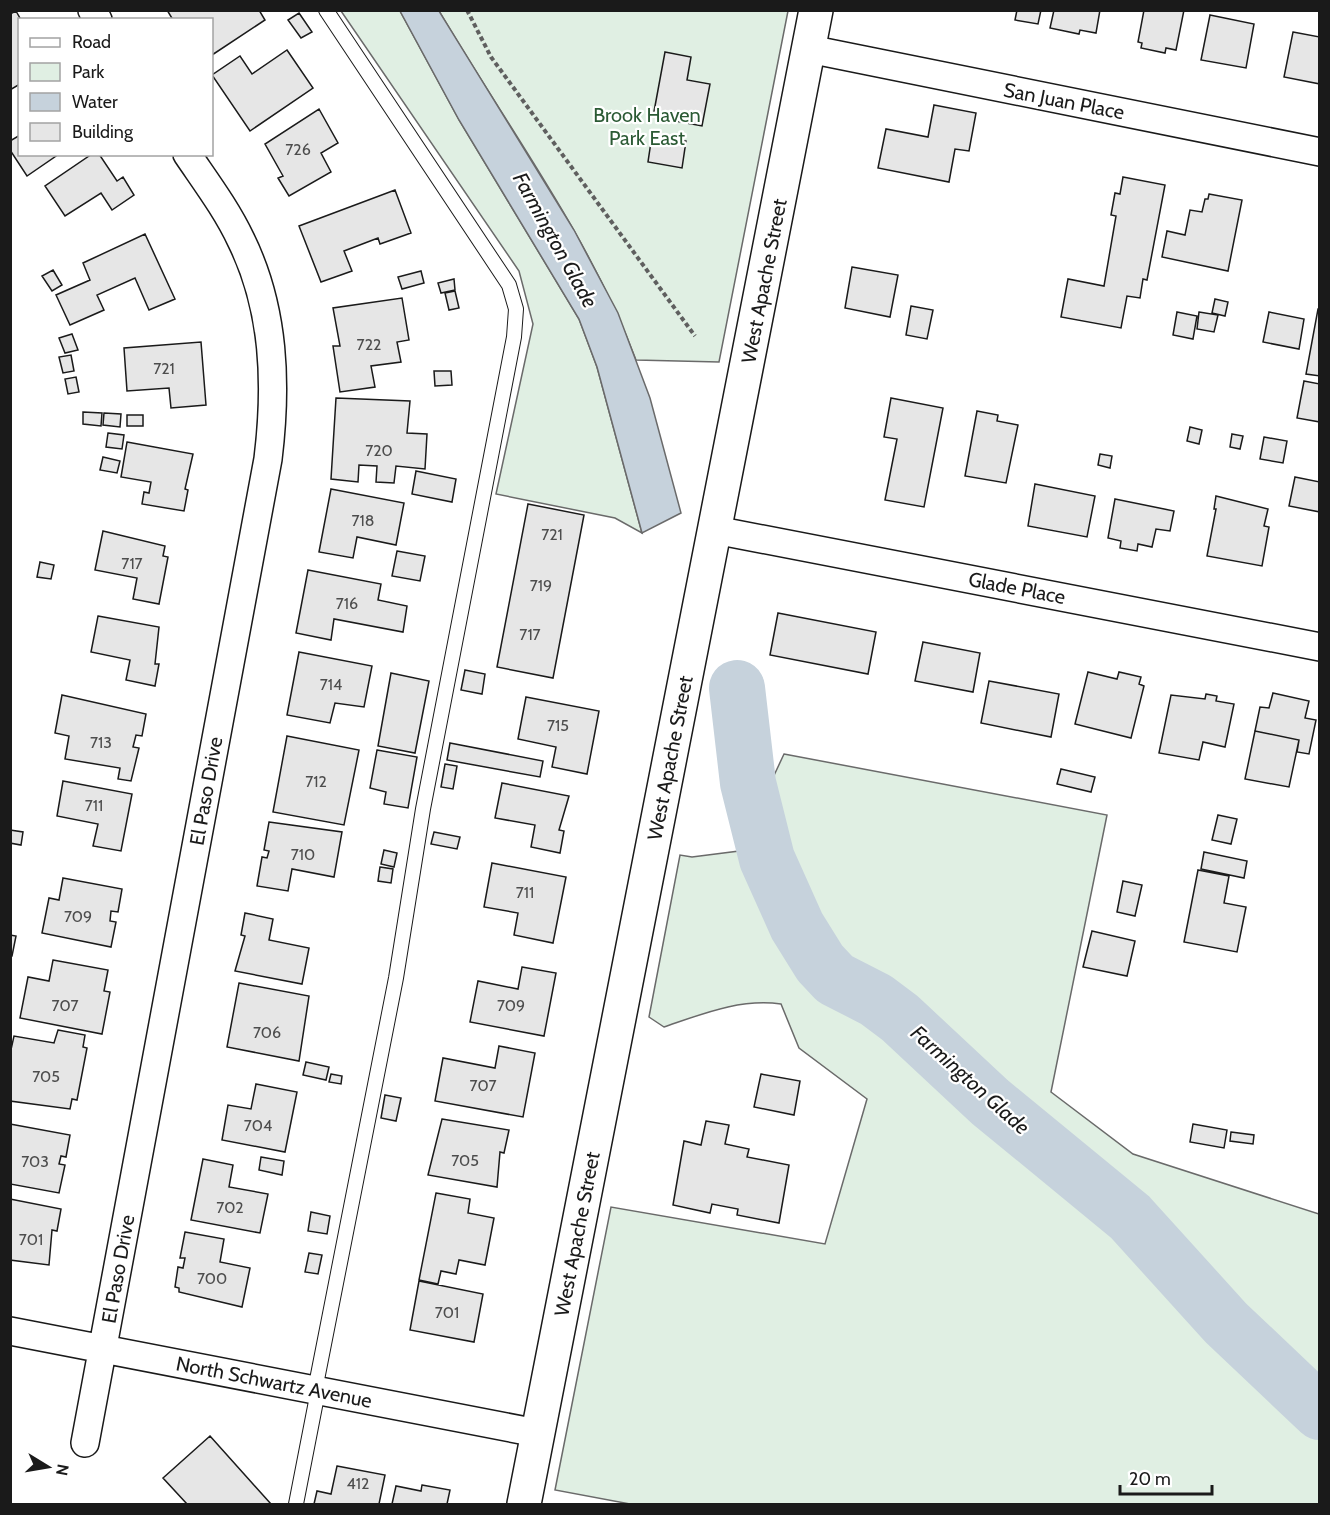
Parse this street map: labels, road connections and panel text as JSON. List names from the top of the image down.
{
  "streets": {
    "main road": ["West Apache Street"],
    "street": [
      "San Juan Place",
      "Glade Place",
      "El Paso Drive",
      "North Schwartz Avenue"
    ]
  },
  "crossings": [
    ["San Juan Place", "West Apache Street"],
    ["West Apache Street", "Glade Place"],
    ["West Apache Street", "North Schwartz Avenue"],
    ["El Paso Drive", "North Schwartz Avenue"]
  ],
  "water": ["Farmington Glade"],
  "parks": ["Brook Haven Park East"],
  "house_numbers": [
    "726",
    "722",
    "721",
    "720",
    "718",
    "721",
    "717",
    "719",
    "716",
    "717",
    "714",
    "715",
    "713",
    "712",
    "711",
    "710",
    "711",
    "709",
    "707",
    "709",
    "706",
    "705",
    "707",
    "704",
    "705",
    "703",
    "702",
    "701",
    "700",
    "701",
    "412"
  ],
  "legend": [
    "Road",
    "Park",
    "Water",
    "Building"
  ],
  "scale_bar": "20 m",
  "north": "right"
}
